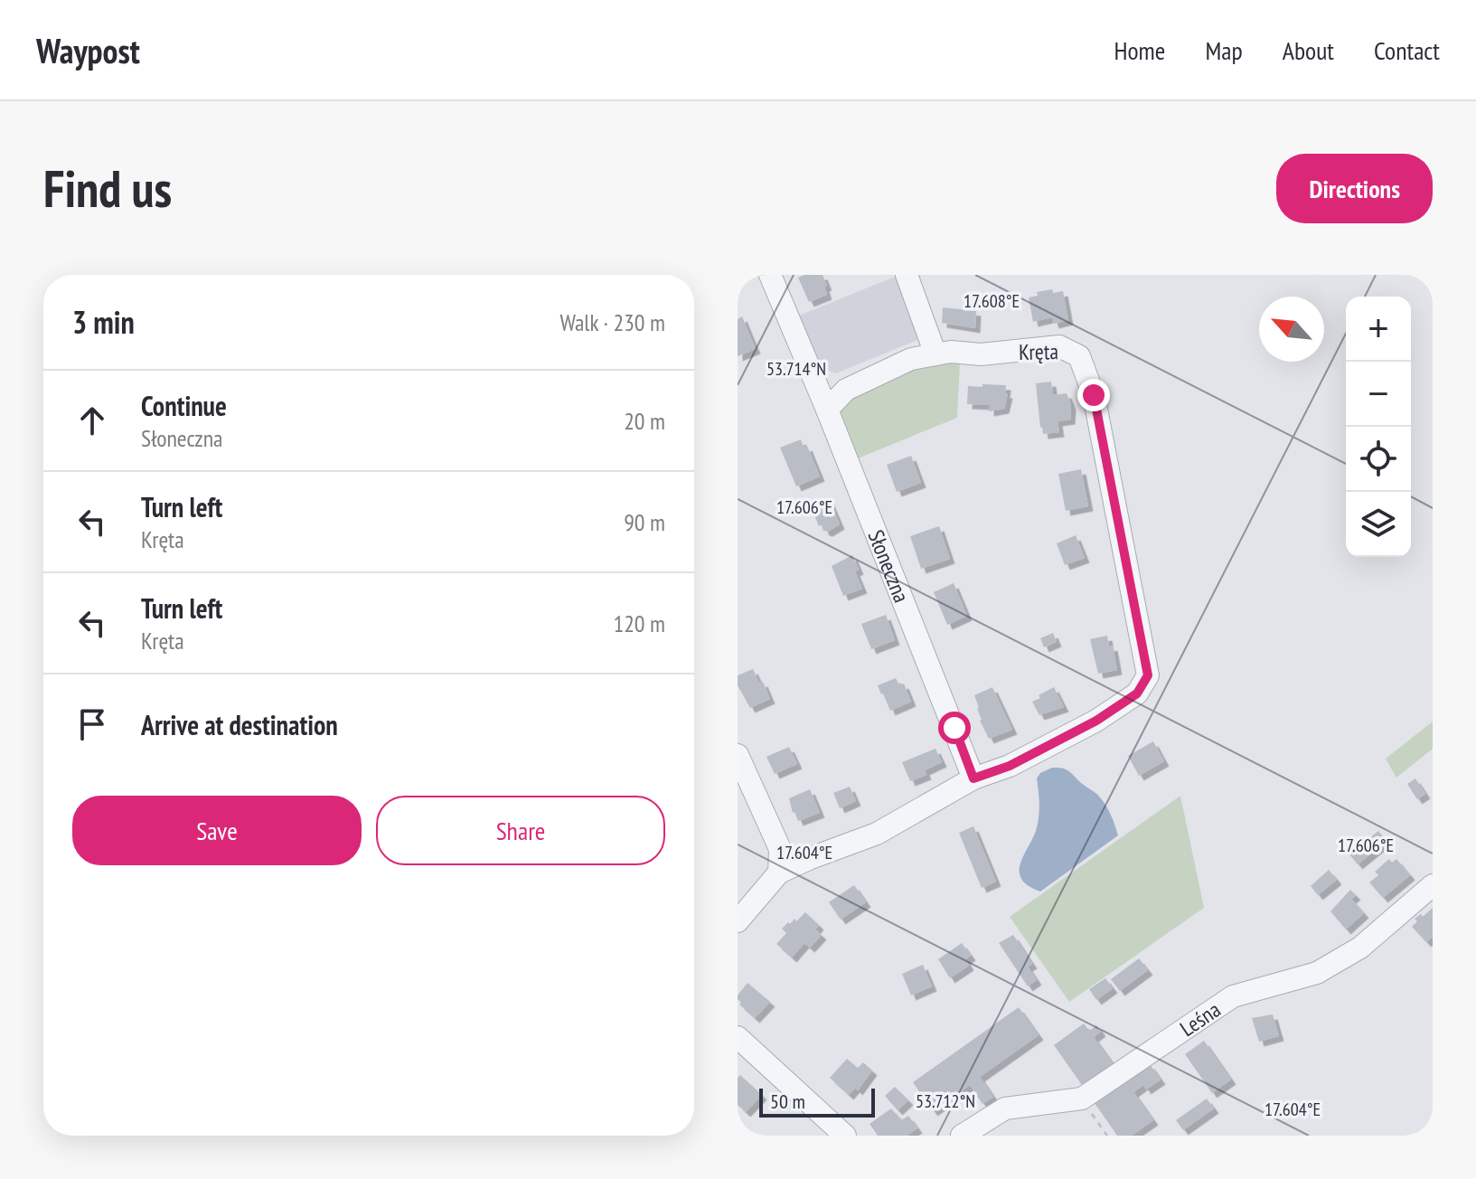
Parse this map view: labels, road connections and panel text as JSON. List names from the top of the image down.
{
  "streets": {
    "street": ["Kręta", "Słoneczna", "Leśna"]
  },
  "crossings": [
    ["Kręta", "Słoneczna"]
  ],
  "scale_bar": "50 m",
  "north": "top left",
  "page": {
    "header": "Waypost",
    "nav": [
      "Home",
      "Map",
      "About",
      "Contact"
    ],
    "buttons": [
      "Directions",
      ["Save", "Share"]
    ],
    "title": "Find us",
    "heading": ["3 min", "Walk · 230 m"],
    "map_buttons": ["+", "−"],
    "list": [
      ["Continue", "Słoneczna", "20 m"],
      ["Turn left", "Kręta", "90 m"],
      ["Turn left", "Kręta", "120 m"],
      "Arrive at destination"
    ],
    "scale": "50 m"
  },
  "coordinates": [
    "17.608°E",
    "53.714°N",
    "17.606°E",
    "17.604°E",
    "53.712°N"
  ]
}
